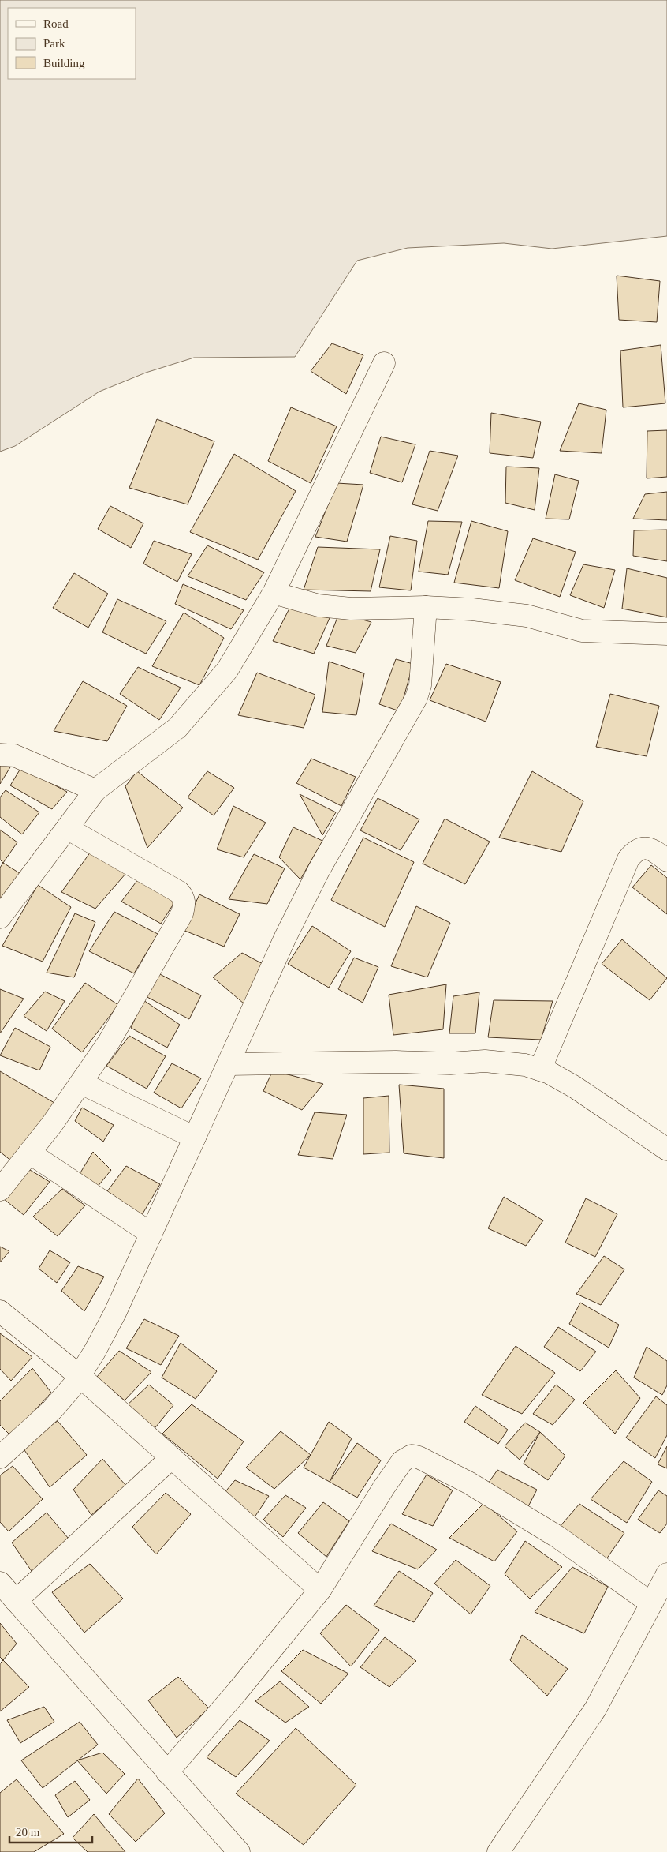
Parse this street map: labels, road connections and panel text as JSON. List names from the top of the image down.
{
  "legend": ["Road", "Park", "Building"],
  "scale_bar": "20 m"
}
